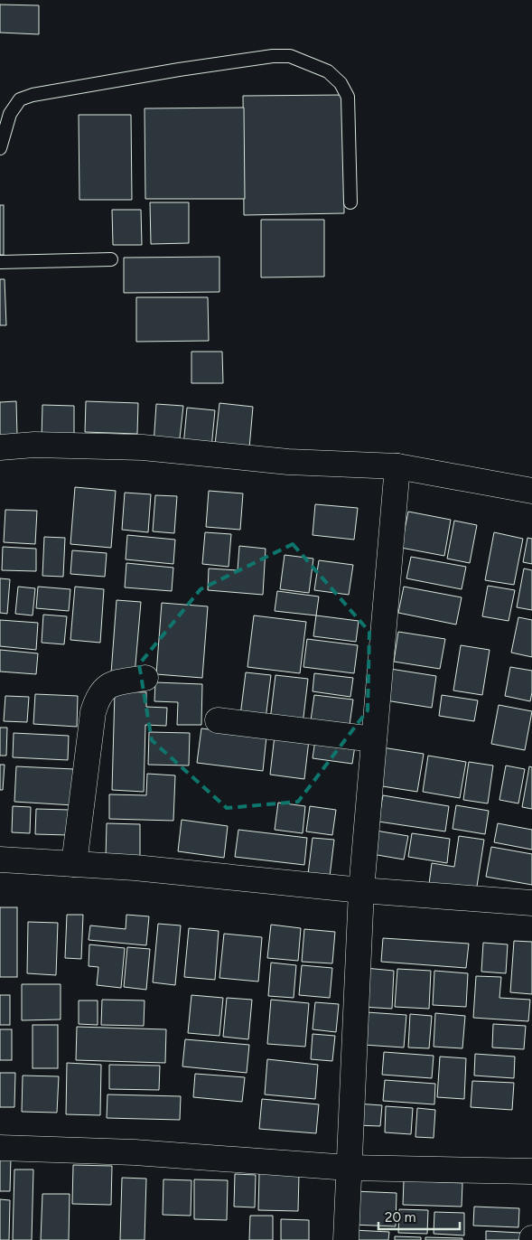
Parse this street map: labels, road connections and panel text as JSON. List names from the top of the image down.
{
  "scale_bar": "20 m"
}
